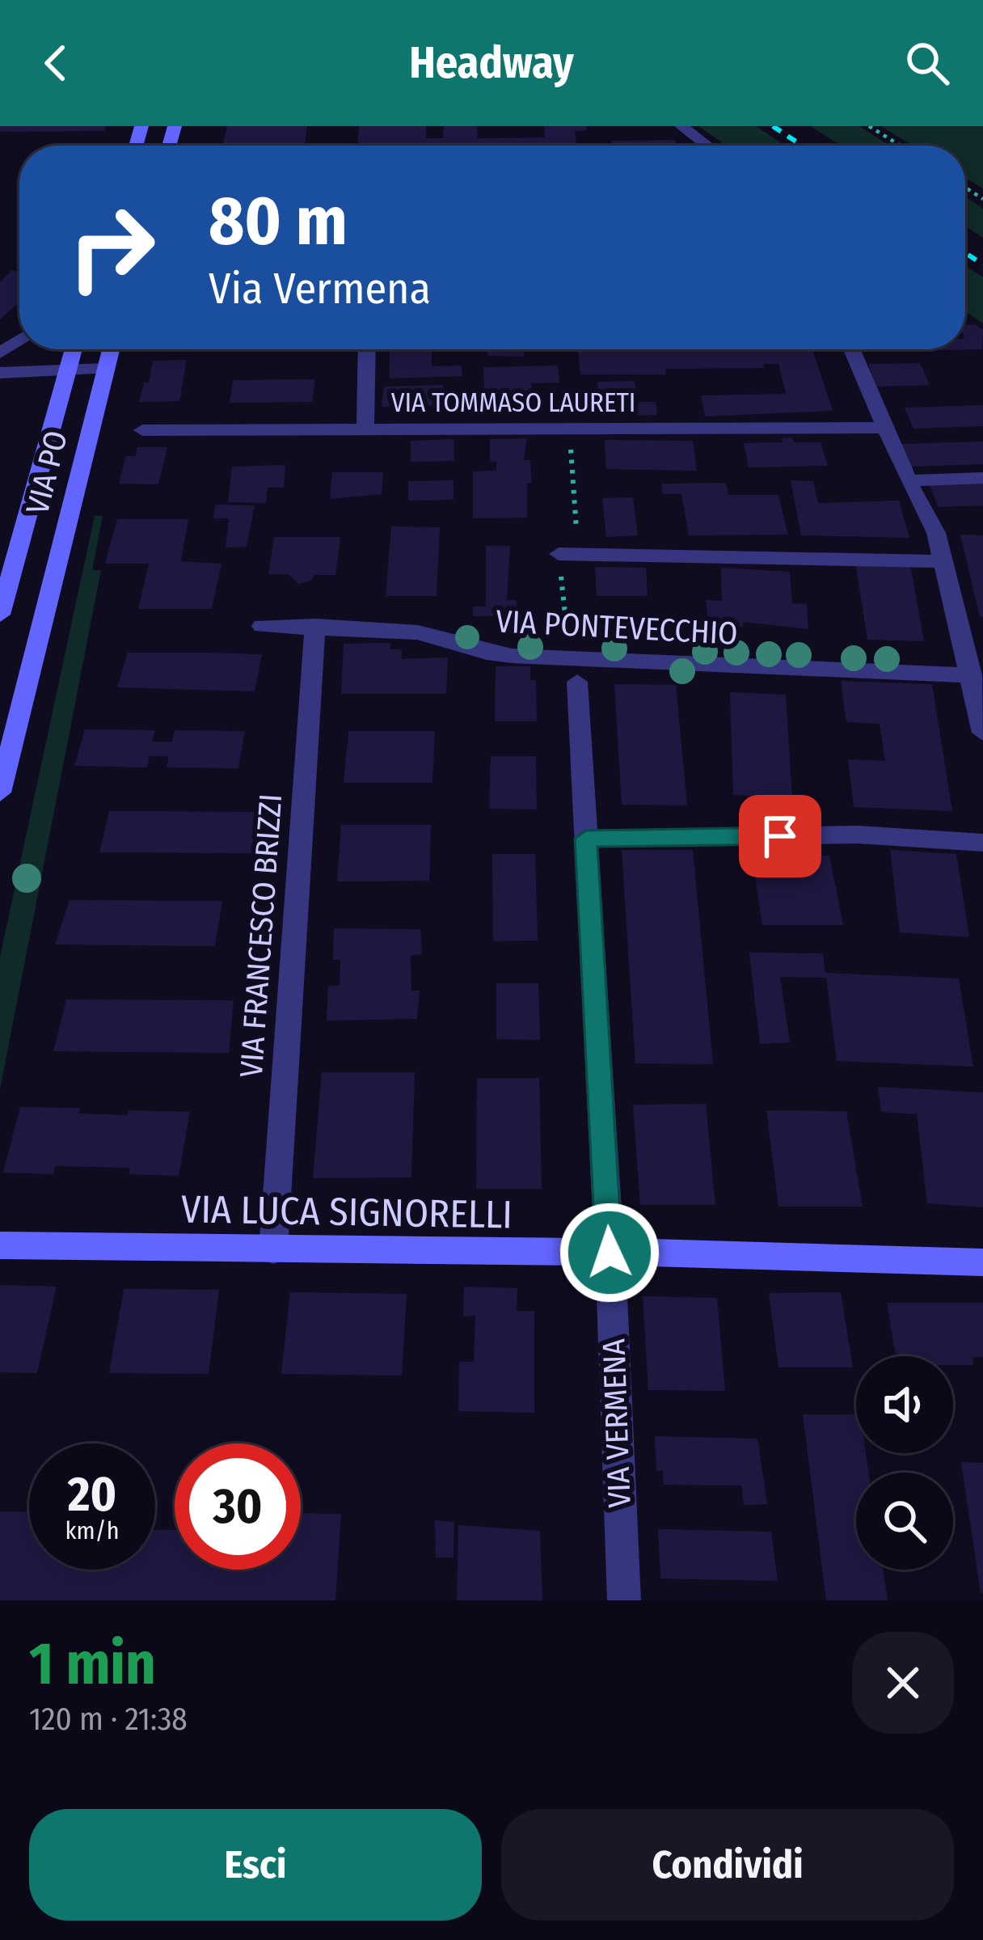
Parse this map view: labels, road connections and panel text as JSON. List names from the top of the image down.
{
  "streets": {
    "main road": ["VIA PO", "VIA LUCA SIGNORELLI"],
    "street": [
      "VIA TOMMASO LAURETI",
      "VIA PONTEVECCHIO",
      "VIA FRANCESCO BRIZZI",
      "VIA VERMENA"
    ]
  },
  "crossings": [
    ["VIA PONTEVECCHIO", "VIA FRANCESCO BRIZZI"],
    ["VIA FRANCESCO BRIZZI", "VIA LUCA SIGNORELLI"],
    ["VIA LUCA SIGNORELLI", "VIA VERMENA"]
  ],
  "page": {
    "header": "Headway",
    "turn": ["80 m", "Via Vermena"],
    "speed": "20 km/h",
    "limit": "30",
    "heading": ["1 min", "120 m · 21:38"],
    "buttons": ["Esci", "Condividi"]
  }
}
